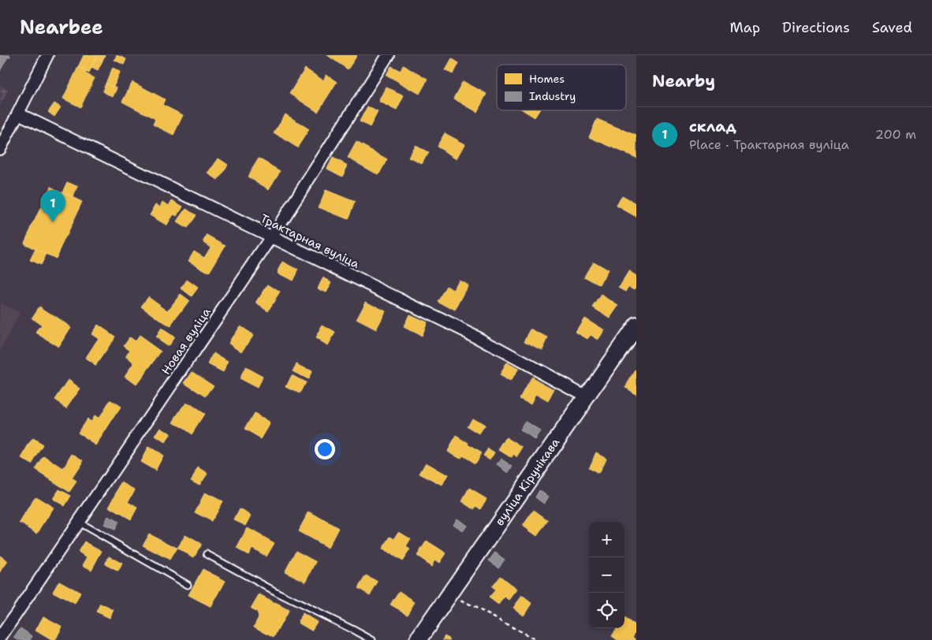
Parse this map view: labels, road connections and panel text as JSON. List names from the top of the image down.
{
  "streets": {
    "street": ["Трактарная вуліца", "Новая вуліца", "вуліца Кірунікава"]
  },
  "crossings": [
    ["Трактарная вуліца", "Новая вуліца"],
    ["Трактарная вуліца", "вуліца Кірунікава"]
  ],
  "legend": ["Homes", "Industry"],
  "page": {
    "header": "Nearbee",
    "nav": ["Map", "Directions", "Saved"],
    "heading": "Nearby",
    "list": [
      {
        "mark": "1",
        "name": "склад",
        "note": "Place · Трактарная вуліца",
        "value": "200 m"
      }
    ],
    "pins": "1",
    "map_buttons": ["+", "−"]
  }
}
